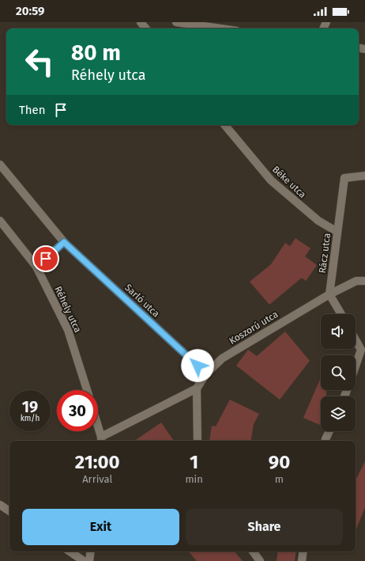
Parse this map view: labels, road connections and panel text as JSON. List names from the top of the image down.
{
  "streets": {
    "street": [
      "Béke utca",
      "Rácz utca",
      "Sarló utca",
      "Réhely utca",
      "Koszorú utca"
    ]
  },
  "crossings": [
    ["Béke utca", "Rácz utca"],
    ["Rácz utca", "Koszorú utca"],
    ["Sarló utca", "Koszorú utca"]
  ],
  "page": {
    "status": "20:59",
    "turn": ["80 m", "Réhely utca"],
    "then": "Then",
    "speed": "19 km/h",
    "limit": "30",
    "eta": [
      "21:00",
      "Arrival",
      "1",
      "min",
      "90",
      "m"
    ],
    "buttons": ["Exit", "Share"]
  }
}
